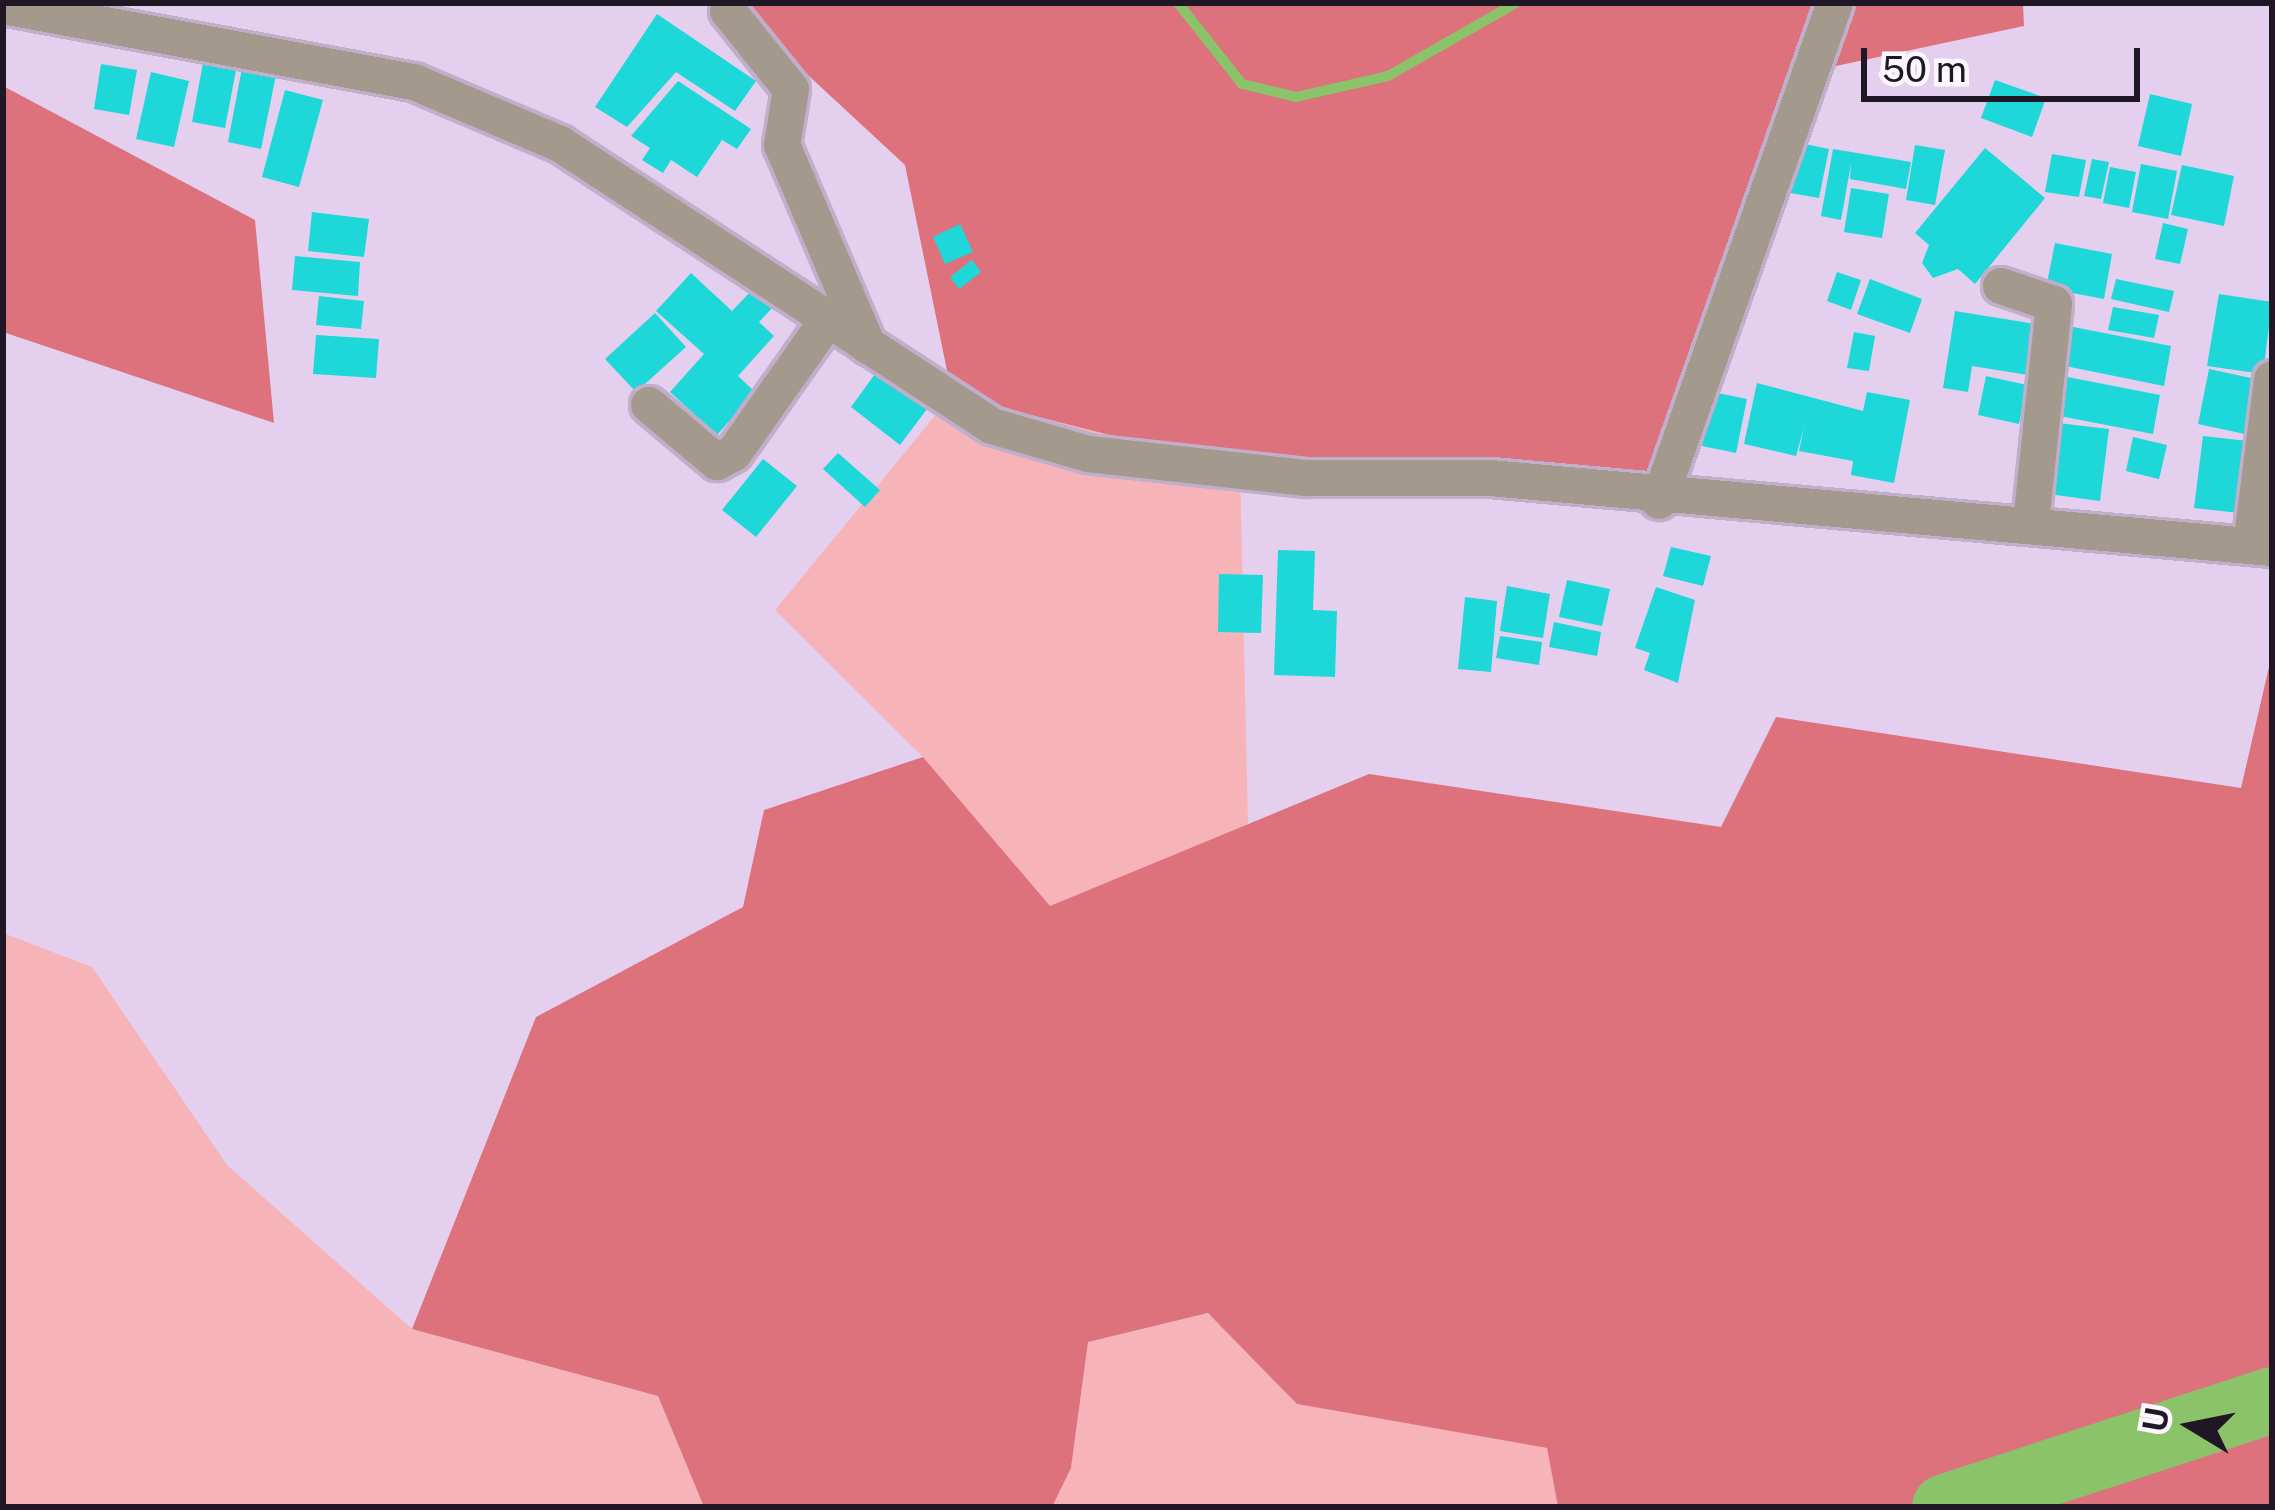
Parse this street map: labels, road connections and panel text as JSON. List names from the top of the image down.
{
  "scale_bar": "50 m",
  "north": "left"
}
